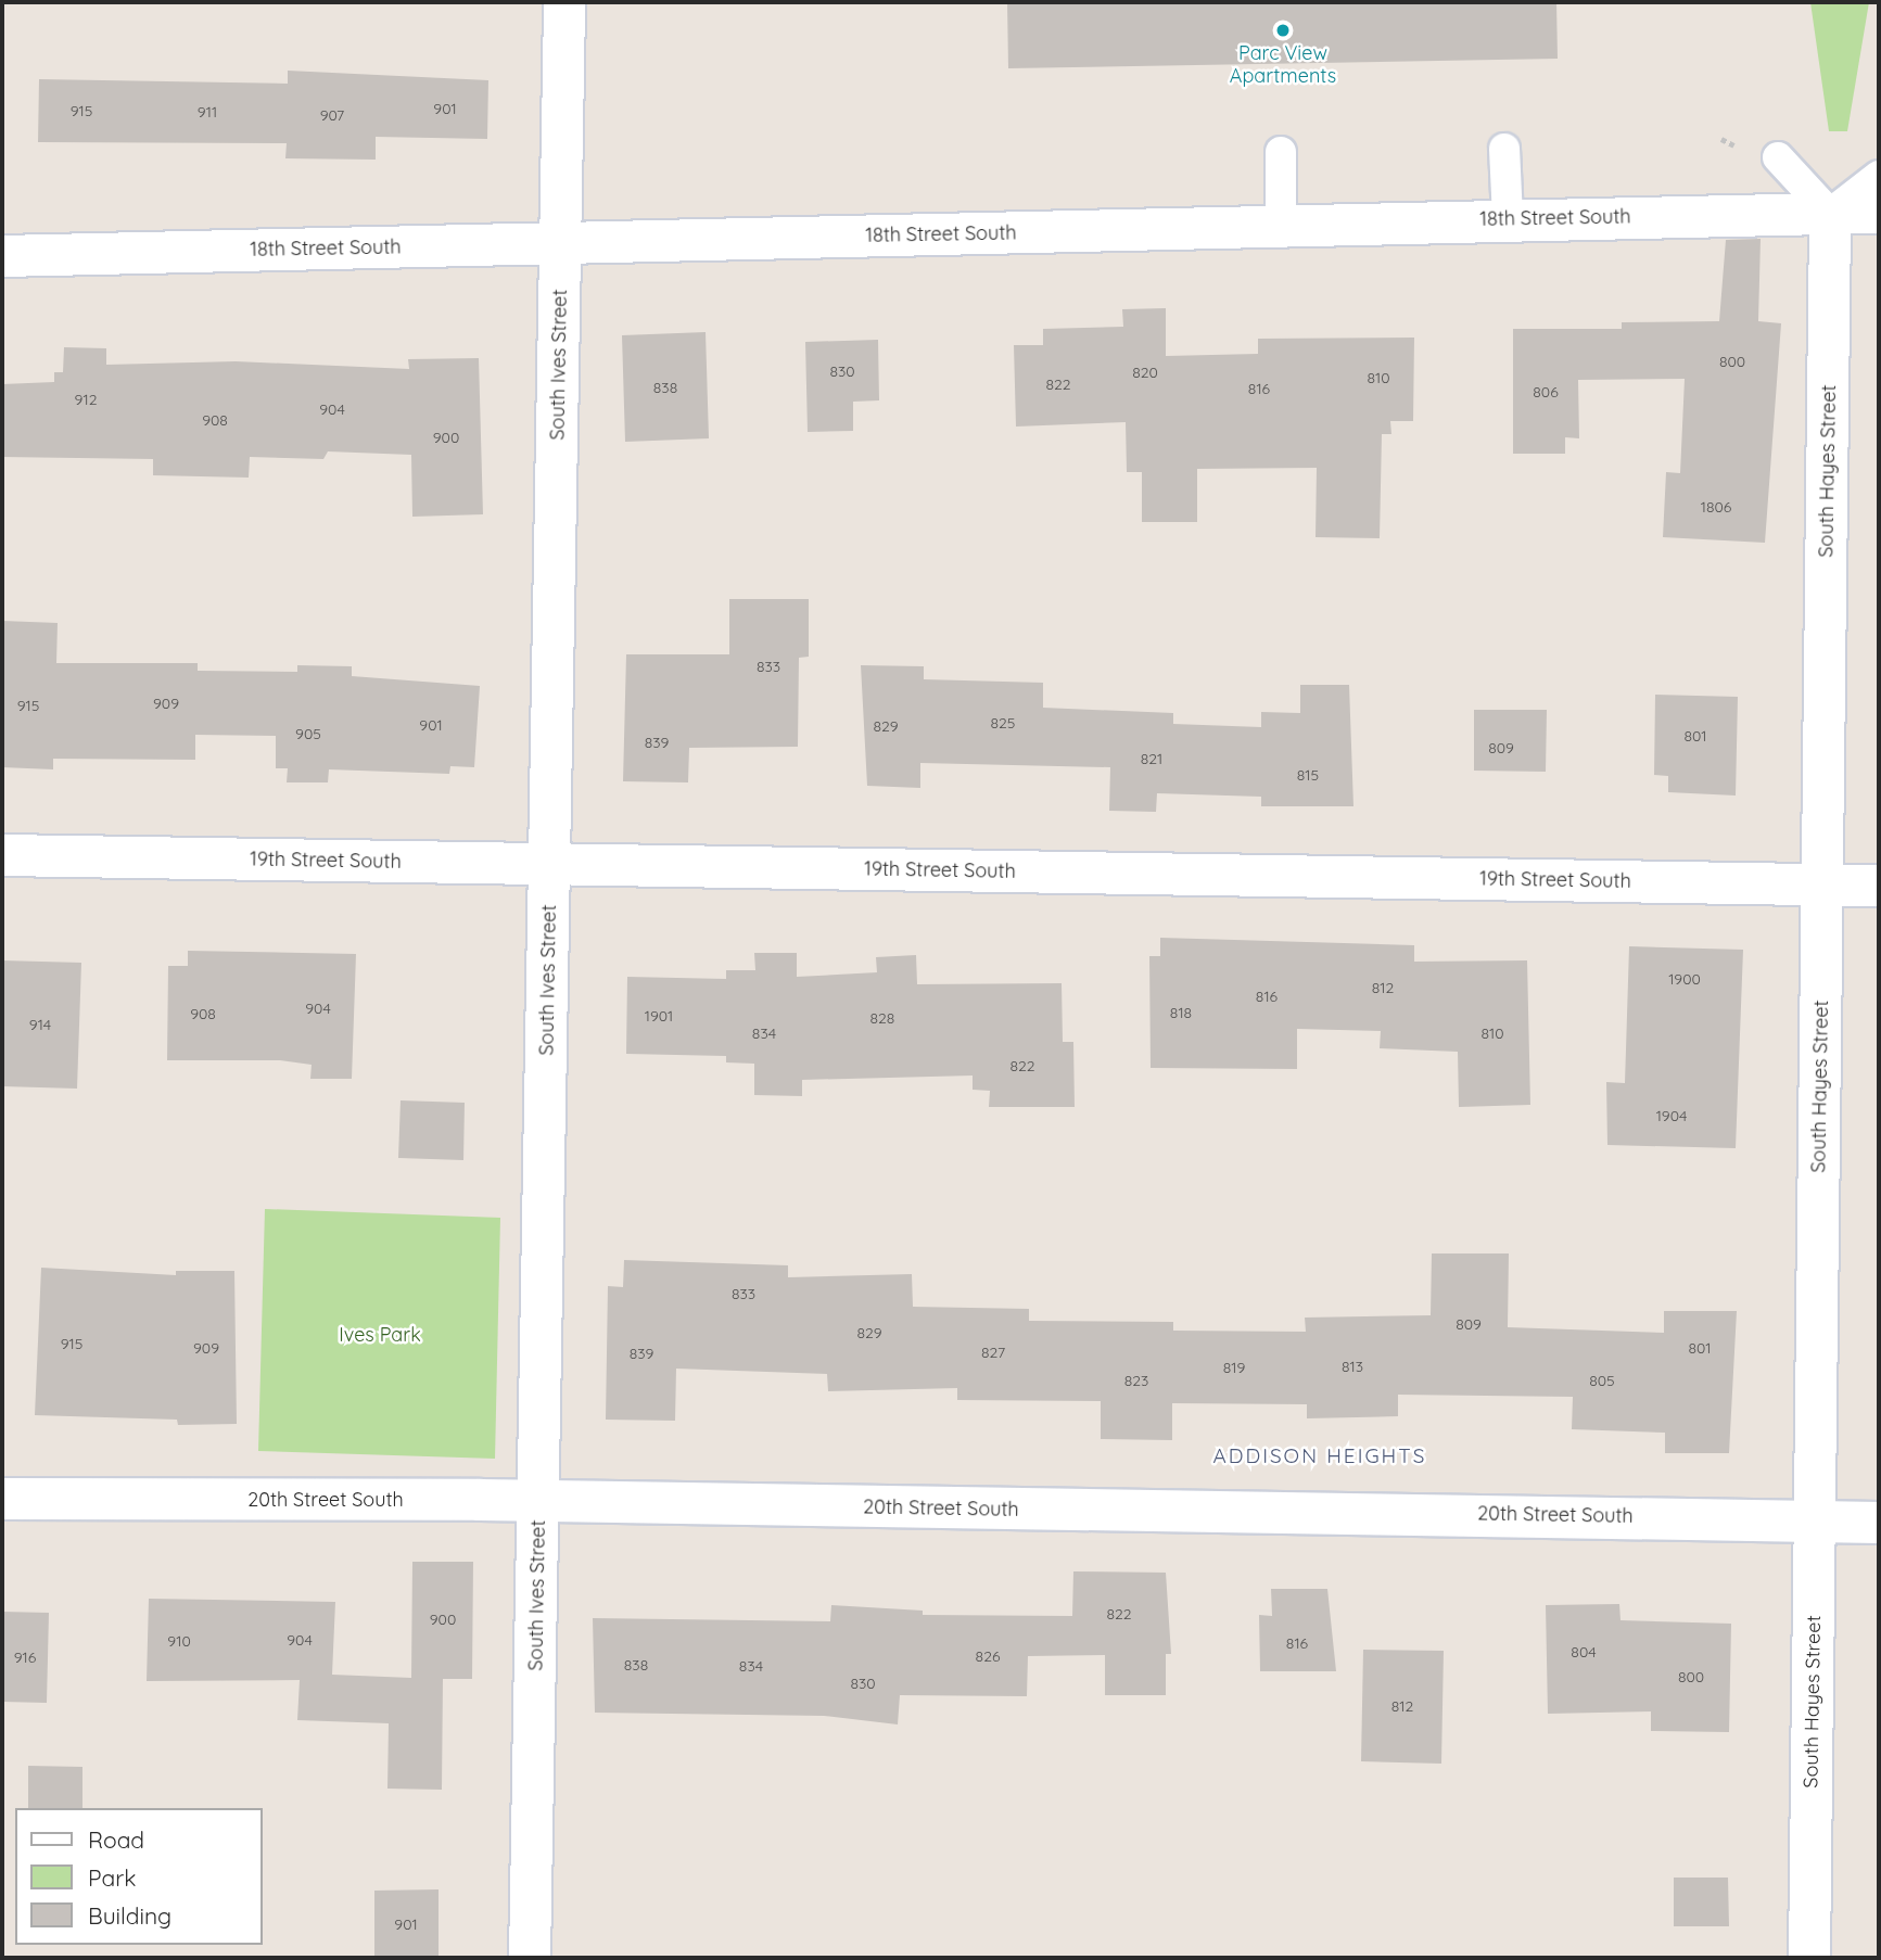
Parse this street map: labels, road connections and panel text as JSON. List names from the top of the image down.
{
  "streets": {
    "street": [
      "18th Street South",
      "South Ives Street",
      "South Hayes Street",
      "19th Street South",
      "20th Street South"
    ]
  },
  "crossings": [
    ["18th Street South", "South Ives Street"],
    ["18th Street South", "South Hayes Street"],
    ["South Ives Street", "19th Street South"],
    ["South Ives Street", "20th Street South"],
    ["South Hayes Street", "19th Street South"],
    ["South Hayes Street", "20th Street South"]
  ],
  "districts": ["ADDISON HEIGHTS"],
  "parks": ["Ives Park"],
  "places": ["Parc View Apartments"],
  "house_numbers": [
    "901",
    "915",
    "911",
    "907",
    "800",
    "830",
    "820",
    "810",
    "822",
    "838",
    "816",
    "806",
    "912",
    "904",
    "908",
    "900",
    "1806",
    "833",
    "909",
    "915",
    "825",
    "901",
    "829",
    "905",
    "801",
    "839",
    "809",
    "821",
    "815",
    "1900",
    "812",
    "816",
    "904",
    "818",
    "908",
    "1901",
    "828",
    "914",
    "834",
    "810",
    "822",
    "1904",
    "833",
    "809",
    "829",
    "915",
    "909",
    "801",
    "827",
    "839",
    "813",
    "819",
    "823",
    "805",
    "822",
    "900",
    "904",
    "910",
    "816",
    "804",
    "826",
    "916",
    "838",
    "834",
    "800",
    "830",
    "812",
    "901"
  ],
  "legend": ["Road", "Park", "Building"]
}
